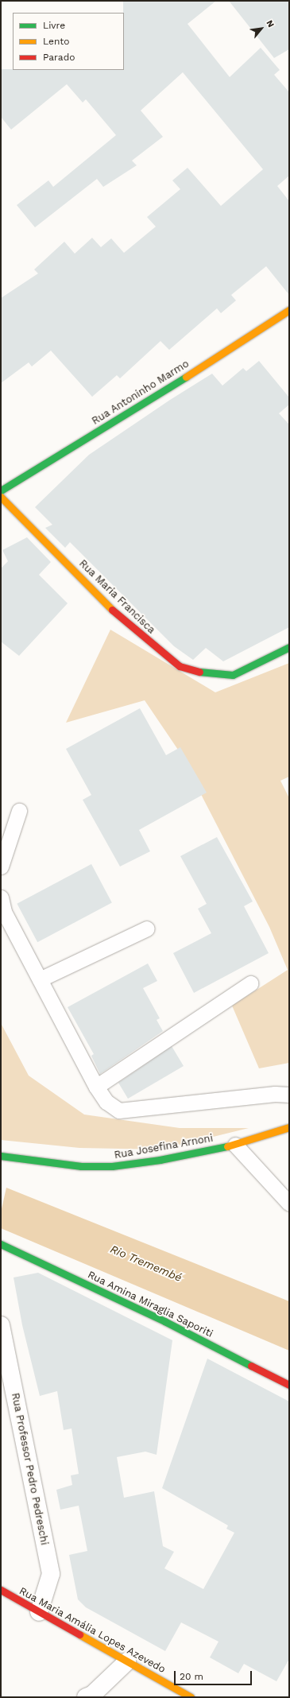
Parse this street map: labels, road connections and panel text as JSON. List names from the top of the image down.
{
  "streets": {
    "street": [
      "Rua Antoninho Marmo",
      "Rua Maria Francisca",
      "Rua Josefina Arnoni",
      "Rua Amina Miraglia Saporiti",
      "Rua Professor Pedro Pedreschi",
      "Rua Maria Amália Lopes Azevedo"
    ]
  },
  "crossings": [
    ["Rua Professor Pedro Pedreschi", "Rua Maria Amália Lopes Azevedo"]
  ],
  "water": ["Rio Tremembé"],
  "legend": ["Livre", "Lento", "Parado"],
  "scale_bar": "20 m",
  "north": "top right"
}
